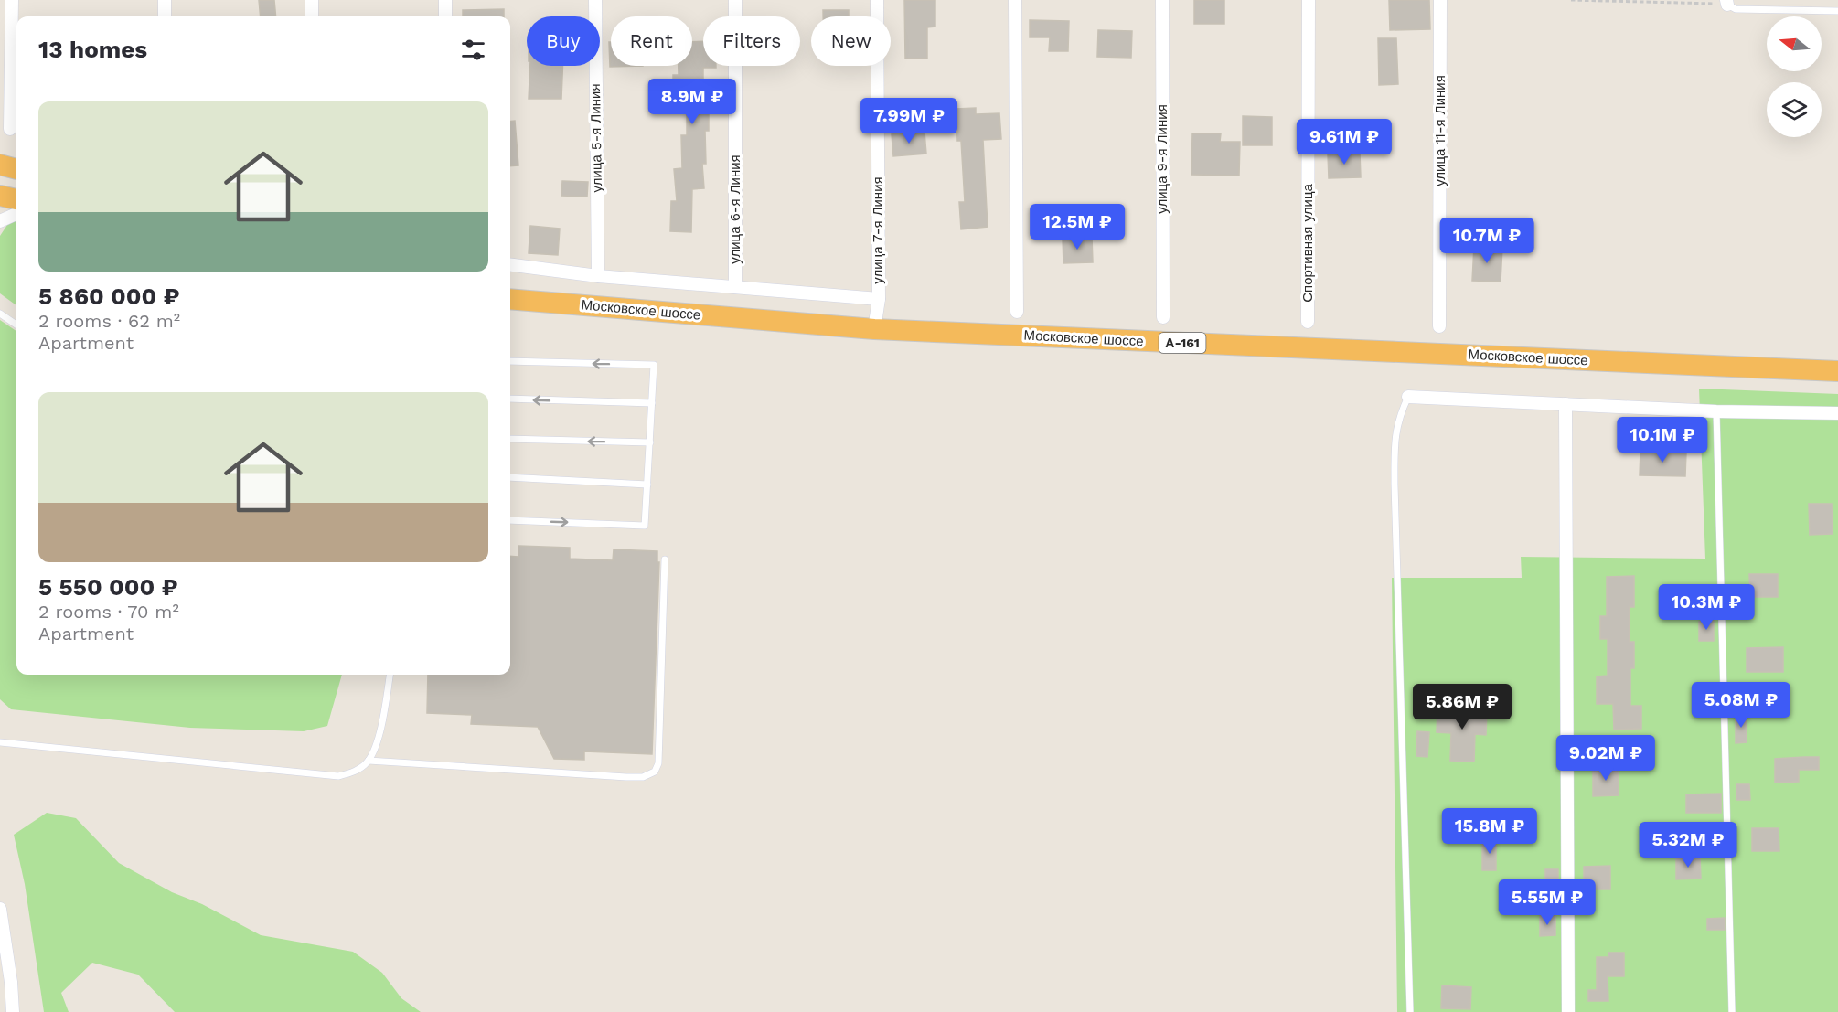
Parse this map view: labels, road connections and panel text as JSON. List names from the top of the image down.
{
  "streets": {
    "highway": ["Московское шоссе", "А-161"],
    "street": [
      "улица 11-я Линия",
      "улица 5-я Линия",
      "улица 9-я Линия",
      "улица 6-я Линия",
      "улица 7-я Линия",
      "Спортивная улица"
    ]
  },
  "crossings": [
    ["улица 7-я Линия", "Московское шоссе"]
  ],
  "north": "left",
  "page": {
    "chip": [
      "Buy",
      "Rent",
      "Filters",
      "New"
    ],
    "heading": "13 homes",
    "price": [
      "8.9M ₽",
      "7.99M ₽",
      "9.61M ₽",
      "12.5M ₽",
      "10.7M ₽",
      "10.1M ₽",
      "10.3M ₽",
      "5.08M ₽",
      "5.86M ₽",
      "9.02M ₽",
      "15.8M ₽",
      "5.32M ₽",
      "5.55M ₽"
    ],
    "list": [
      {
        "name": "5 860 000 ₽",
        "note": "2 rooms · 62 m² · Apartment"
      },
      {
        "name": "5 550 000 ₽",
        "note": "2 rooms · 70 m² · Apartment"
      }
    ]
  }
}
